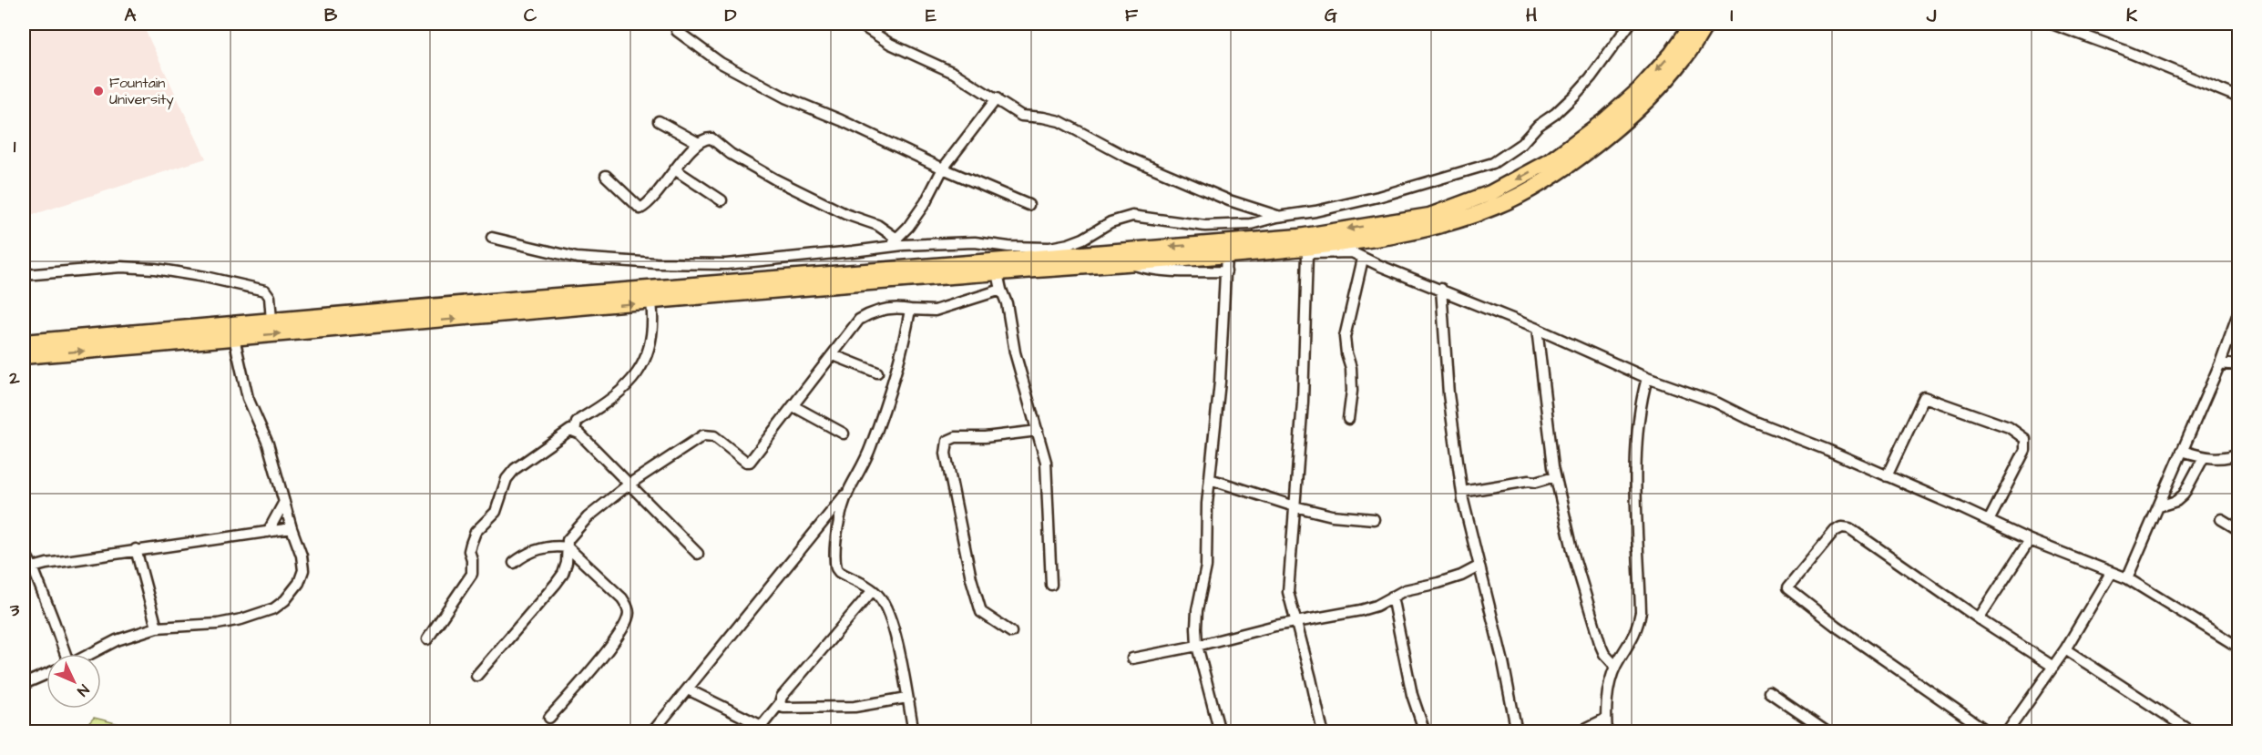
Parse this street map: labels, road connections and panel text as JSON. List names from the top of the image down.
{
  "places": ["Fountain University"],
  "north": "bottom right",
  "grid": {
    "columns": [
      "A",
      "B",
      "C",
      "D",
      "E",
      "F",
      "G",
      "H",
      "I",
      "J",
      "K"
    ],
    "rows": ["1", "2", "3"]
  }
}
